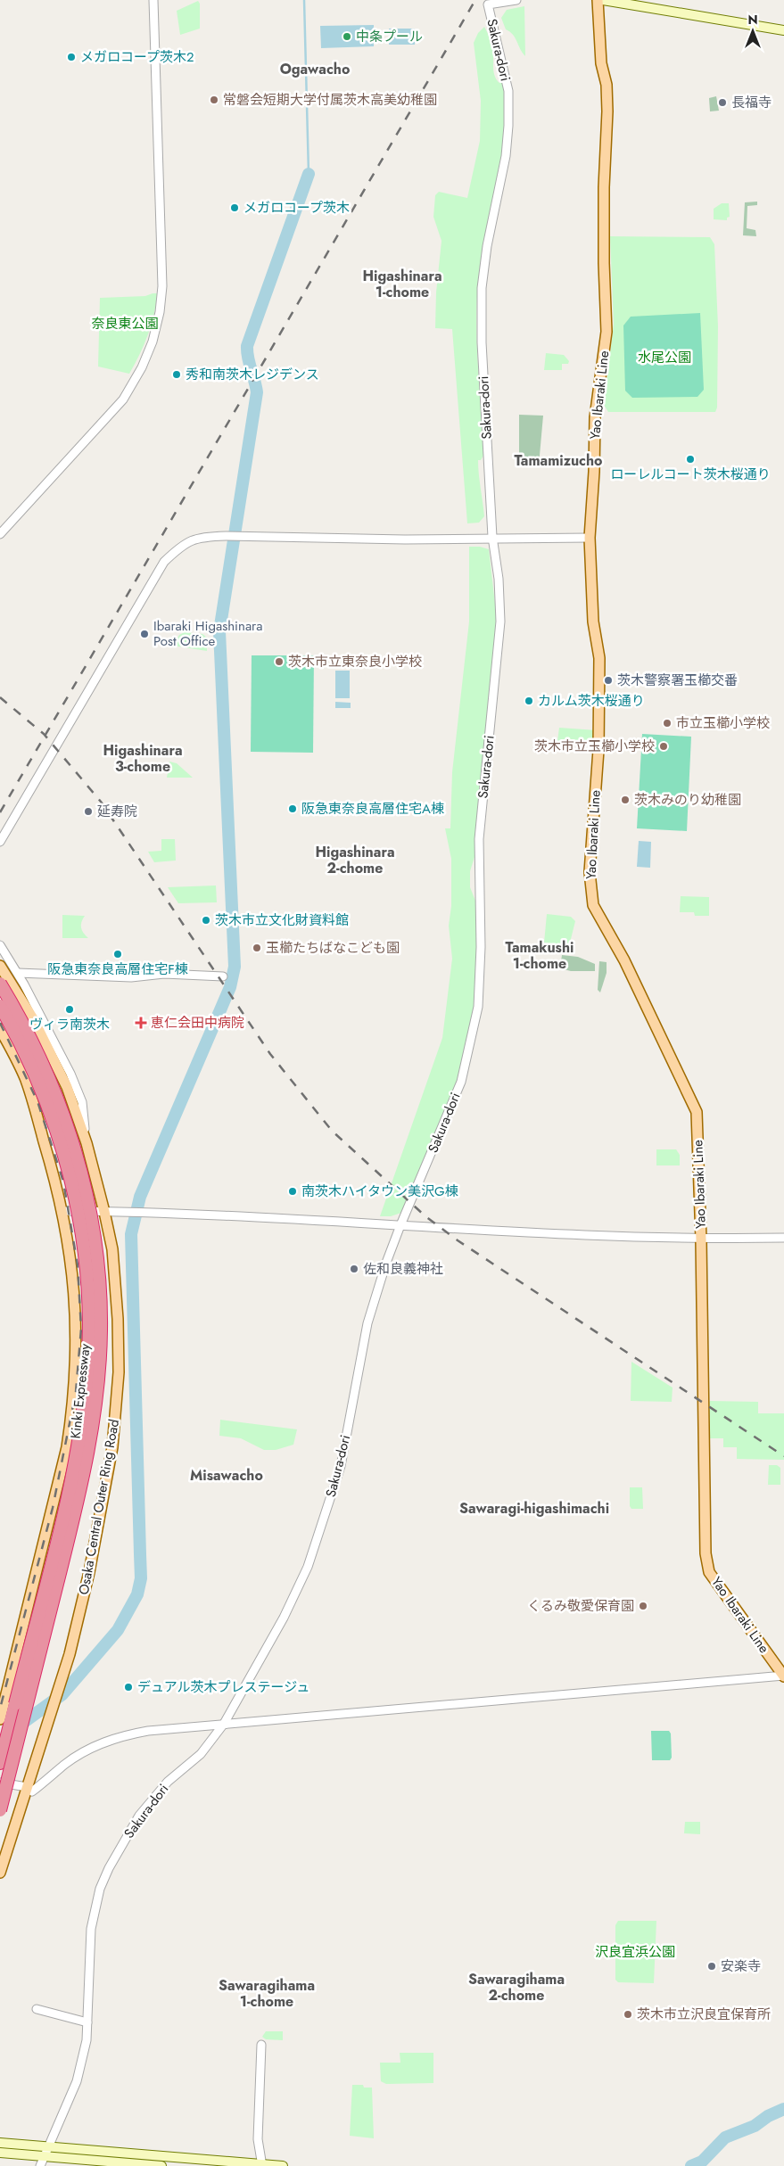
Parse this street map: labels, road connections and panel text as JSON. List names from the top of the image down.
{
  "streets": {
    "highway": ["Kinki Expressway"],
    "main road": ["Yao Ibaraki Line", "Osaka Central Outer Ring Road"],
    "street": ["Sakura-dori"]
  },
  "districts": [
    "Ogawacho",
    "Higashinara 1-chome",
    "Tamamizucho",
    "Higashinara 3-chome",
    "Higashinara 2-chome",
    "Tamakushi 1-chome",
    "Misawacho",
    "Sawaragi-higashimachi",
    "Sawaragihama 2-chome",
    "Sawaragihama 1-chome"
  ],
  "parks": ["奈良東公園", "水尾公園", "沢良宜浜公園"],
  "places": {
    "other": [
      "中条プール",
      "メガロコープ茨木2",
      "常磐会短期大学付属茨木高美幼稚園",
      "長福寺",
      "メガロコープ茨木",
      "秀和南茨木レジデンス",
      "ローレルコート茨木桜通り",
      "Ibaraki Higashinara Post Office",
      "茨木市立東奈良小学校",
      "茨木警察署玉櫛交番",
      "カルム茨木桜通り",
      "市立玉櫛小学校",
      "茨木市立玉櫛小学校",
      "茨木みのり幼稚園",
      "阪急東奈良高層住宅A棟",
      "延寿院",
      "茨木市立文化財資料館",
      "玉櫛たちばなこども園",
      "阪急東奈良高層住宅F棟",
      "ヴィラ南茨木",
      "南茨木ハイタウン美沢G棟",
      "佐和良義神社",
      "くるみ敬愛保育園",
      "デュアル茨木プレステージュ",
      "安楽寺",
      "茨木市立沢良宜保育所"
    ],
    "health": ["恵仁会田中病院"]
  },
  "north": "top"
}
